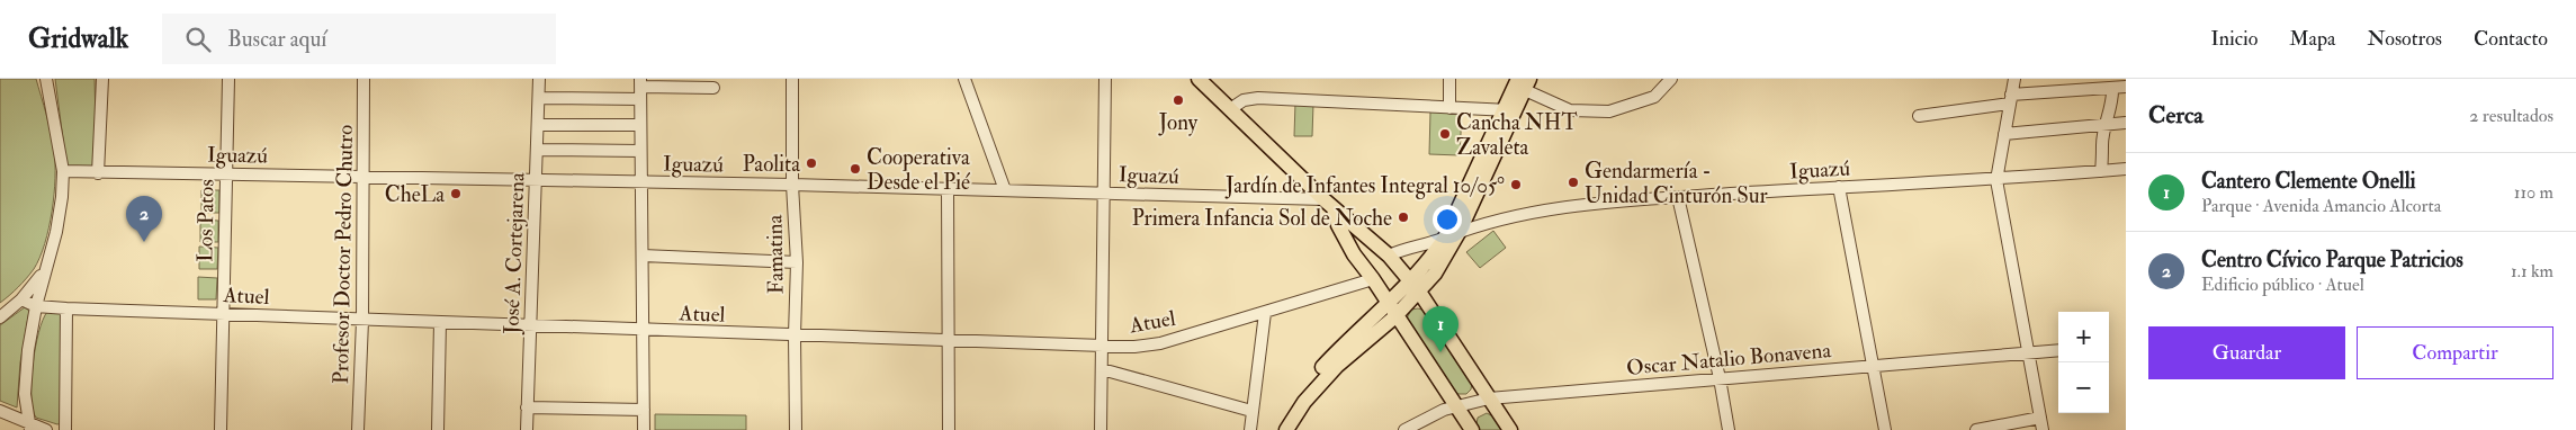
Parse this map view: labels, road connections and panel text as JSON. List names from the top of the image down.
{
  "streets": {
    "street": [
      "Iguazú",
      "Los Patos",
      "José A. Cortejarena",
      "Profesor Doctor Pedro Chutro",
      "Famatina",
      "Atuel",
      "Oscar Natalio Bonavena"
    ]
  },
  "crossings": [
    ["Iguazú", "Los Patos"],
    ["Iguazú", "José A. Cortejarena"],
    ["Iguazú", "Profesor Doctor Pedro Chutro"],
    ["Iguazú", "Famatina"],
    ["Los Patos", "Atuel"],
    ["José A. Cortejarena", "Atuel"],
    ["Profesor Doctor Pedro Chutro", "Atuel"],
    ["Famatina", "Atuel"]
  ],
  "places": [
    "Jony",
    "Cancha NHT Zavaleta",
    "Paolita",
    "Cooperativa Desde el Pié",
    "Gendarmería - Unidad Cinturón Sur",
    "Jardín de Infantes Integral 10/05°",
    "CheLa",
    "Primera Infancia Sol de Noche"
  ],
  "page": {
    "header": "Gridwalk",
    "search": "Buscar aquí",
    "nav": [
      "Inicio",
      "Mapa",
      "Nosotros",
      "Contacto"
    ],
    "heading": ["Cerca", "2 resultados"],
    "list": [
      {
        "mark": "1",
        "name": "Cantero Clemente Onelli",
        "note": "Parque · Avenida Amancio Alcorta",
        "value": "110 m"
      },
      {
        "mark": "2",
        "name": "Centro Cívico Parque Patricios",
        "note": "Edificio público · Atuel",
        "value": "1.1 km"
      }
    ],
    "pins": ["2", "1"],
    "buttons": ["Guardar", "Compartir"],
    "map_buttons": ["+", "−"]
  }
}
